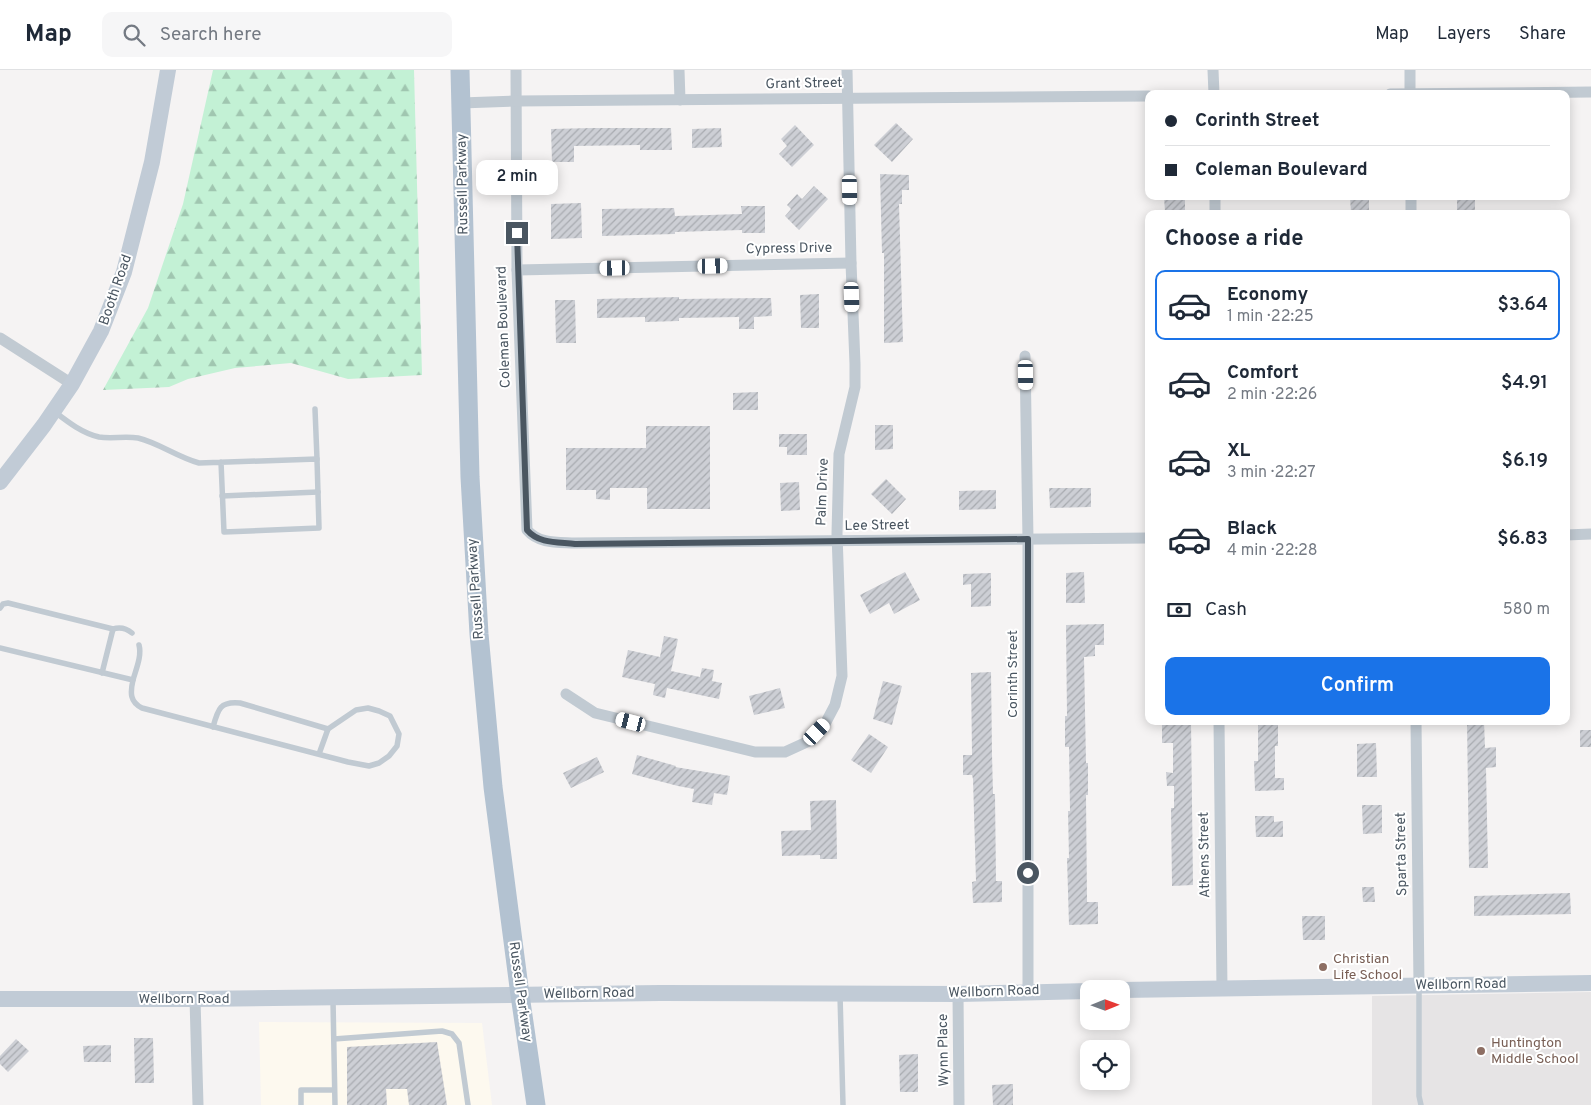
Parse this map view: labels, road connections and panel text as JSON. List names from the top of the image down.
{
  "streets": {
    "main road": ["Russell Parkway"],
    "street": [
      "Grant Street",
      "Cypress Drive",
      "Booth Road",
      "Coleman Boulevard",
      "Palm Drive",
      "Lee Street",
      "Corinth Street",
      "Sparta Street",
      "Athens Street",
      "Wellborn Road",
      "Wynn Place"
    ]
  },
  "crossings": [
    ["Grant Street", "Russell Parkway"],
    ["Grant Street", "Coleman Boulevard"],
    ["Grant Street", "Palm Drive"],
    ["Russell Parkway", "Wellborn Road"],
    ["Cypress Drive", "Coleman Boulevard"],
    ["Cypress Drive", "Palm Drive"],
    ["Coleman Boulevard", "Lee Street"],
    ["Palm Drive", "Lee Street"],
    ["Lee Street", "Corinth Street"],
    ["Corinth Street", "Wellborn Road"],
    ["Sparta Street", "Wellborn Road"],
    ["Athens Street", "Wellborn Road"],
    ["Wellborn Road", "Wynn Place"]
  ],
  "places": ["Christian Life School", "Huntington Middle School"],
  "north": "right",
  "page": {
    "header": "Map",
    "search": "Search here",
    "nav": ["Map", "Layers", "Share"],
    "banner": ["Corinth Street", "Coleman Boulevard"],
    "bubble": "2 min",
    "heading": "Choose a ride",
    "list": [
      {
        "name": "Economy",
        "note": "1 min · 22:25",
        "value": "$3.64"
      },
      {
        "name": "Comfort",
        "note": "2 min · 22:26",
        "value": "$4.91"
      },
      {
        "name": "XL",
        "note": "3 min · 22:27",
        "value": "$6.19"
      },
      {
        "name": "Black",
        "note": "4 min · 22:28",
        "value": "$6.83"
      }
    ],
    "pay": ["Cash", "580 m"],
    "buttons": "Confirm"
  }
}
